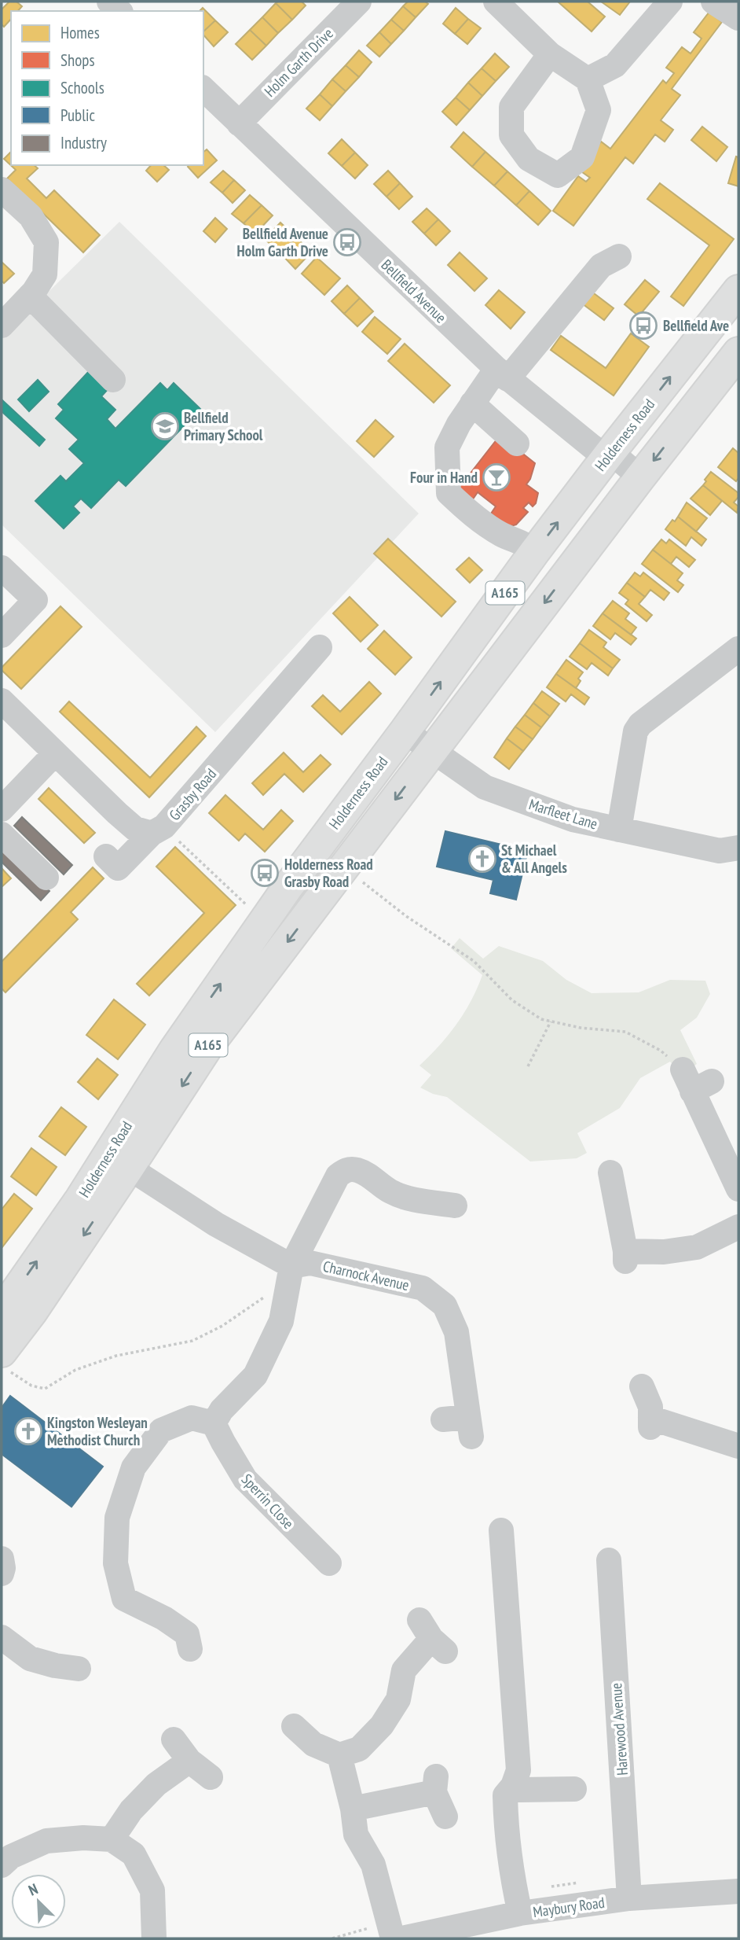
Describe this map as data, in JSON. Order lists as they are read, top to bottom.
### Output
{
  "streets": {
    "highway": ["Holderness Road", "A165"],
    "street": [
      "Holm Garth Drive",
      "Bellfield Avenue",
      "Grasby Road",
      "Marfleet Lane",
      "Charnock Avenue",
      "Sperrin Close",
      "Harewood Avenue",
      "Maybury Road"
    ]
  },
  "crossings": [
    ["Holm Garth Drive", "Bellfield Avenue"],
    ["Bellfield Avenue", "Holderness Road"],
    ["Holderness Road", "Marfleet Lane"],
    ["Harewood Avenue", "Maybury Road"]
  ],
  "places": {
    "bus stop": ["Bellfield Avenue Holm Garth Drive", "Bellfield Ave", "Holderness Road Grasby Road"],
    "school or university": ["Bellfield Primary School"],
    "bar": ["Four in Hand"],
    "church": ["St Michael & All Angels", "Kingston Wesleyan Methodist Church"]
  },
  "legend": [
    "Homes",
    "Shops",
    "Schools",
    "Public",
    "Industry"
  ],
  "north": "top left"
}
